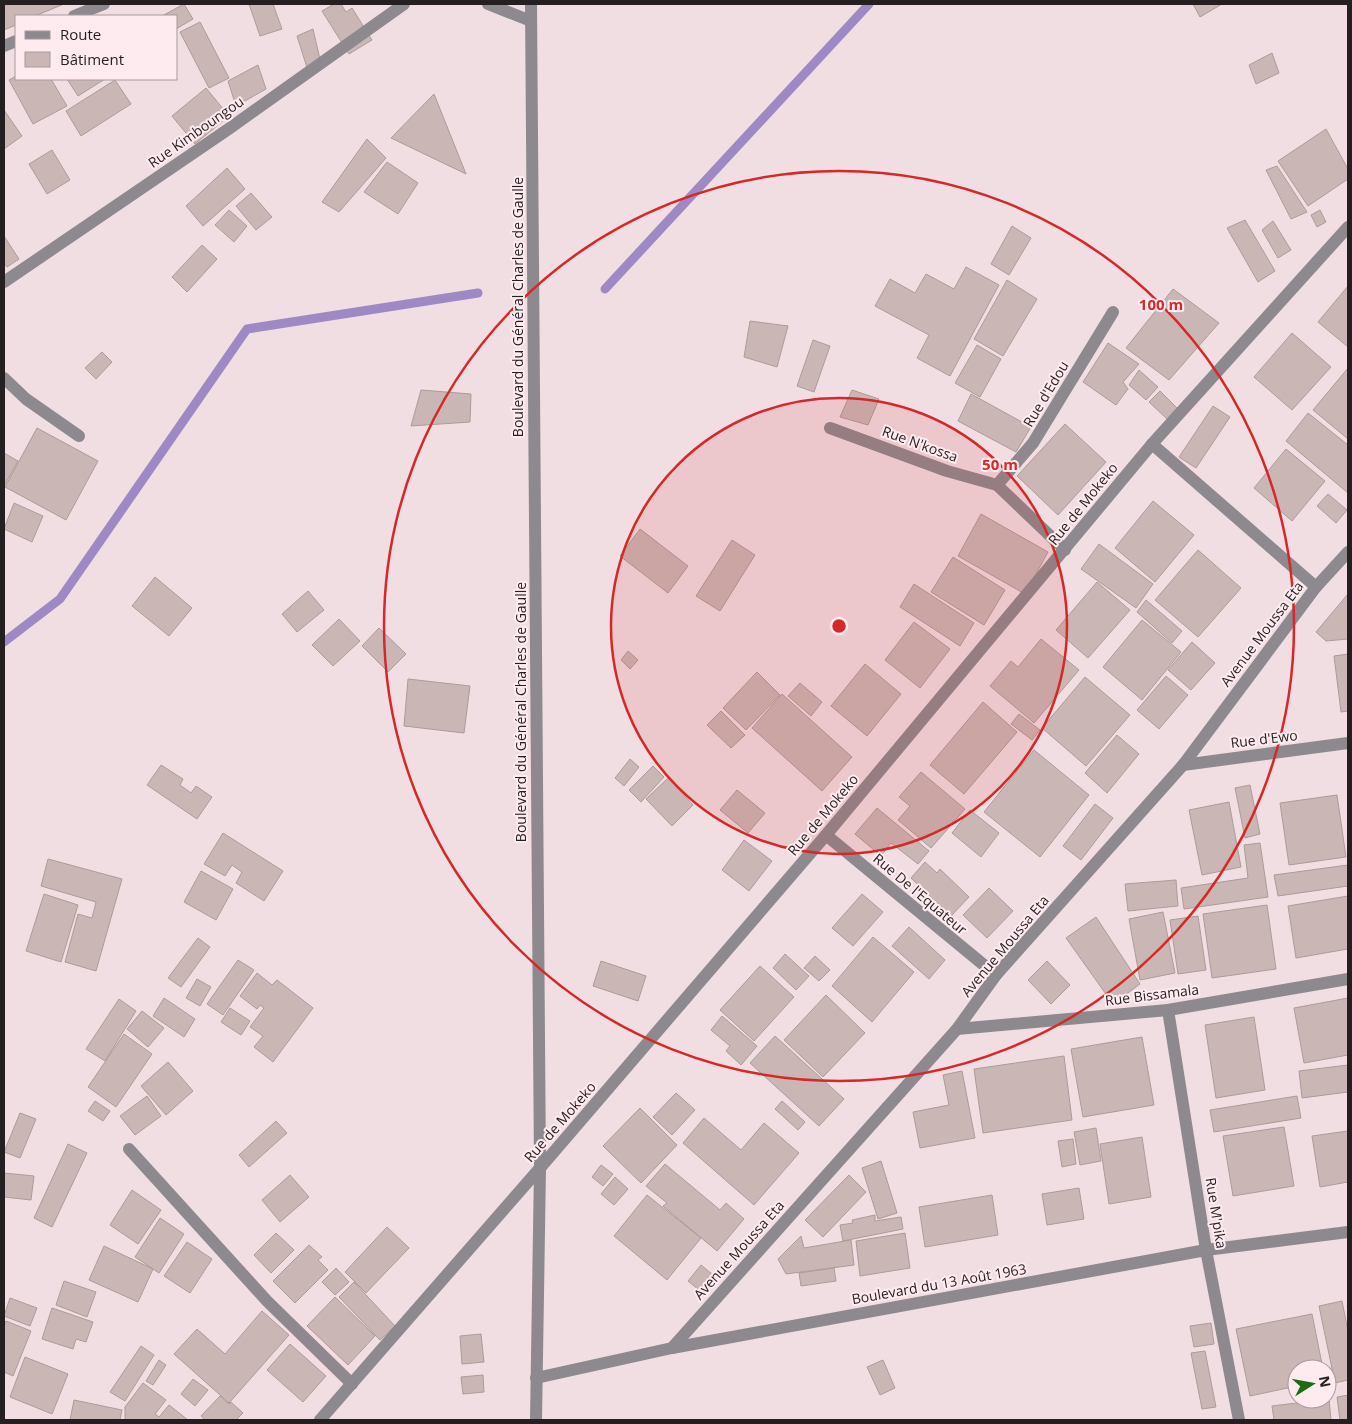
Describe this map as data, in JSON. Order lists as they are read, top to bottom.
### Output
{
  "streets": {
    "street": [
      "Rue Kimboungou",
      "Boulevard du Général Charles de Gaulle",
      "Rue d'Edou",
      "Rue N'kossa",
      "Rue de Mokeko",
      "Avenue Moussa Eta",
      "Rue d'Ewo",
      "Rue De l'Equateur",
      "Rue Bissamala",
      "Rue M'pika",
      "Boulevard du 13 Août 1963"
    ]
  },
  "crossings": [
    ["Boulevard du Général Charles de Gaulle", "Rue de Mokeko"],
    ["Boulevard du Général Charles de Gaulle", "Boulevard du 13 Août 1963"],
    ["Rue d'Edou", "Rue N'kossa"],
    ["Rue N'kossa", "Rue de Mokeko"],
    ["Rue de Mokeko", "Rue De l'Equateur"],
    ["Avenue Moussa Eta", "Rue d'Ewo"],
    ["Avenue Moussa Eta", "Rue De l'Equateur"],
    ["Avenue Moussa Eta", "Rue Bissamala"],
    ["Avenue Moussa Eta", "Boulevard du 13 Août 1963"],
    ["Rue Bissamala", "Rue M'pika"],
    ["Rue M'pika", "Boulevard du 13 Août 1963"]
  ],
  "legend": ["Route", "Bâtiment"],
  "north": "right",
  "rings": ["100 m", "50 m"]
}
